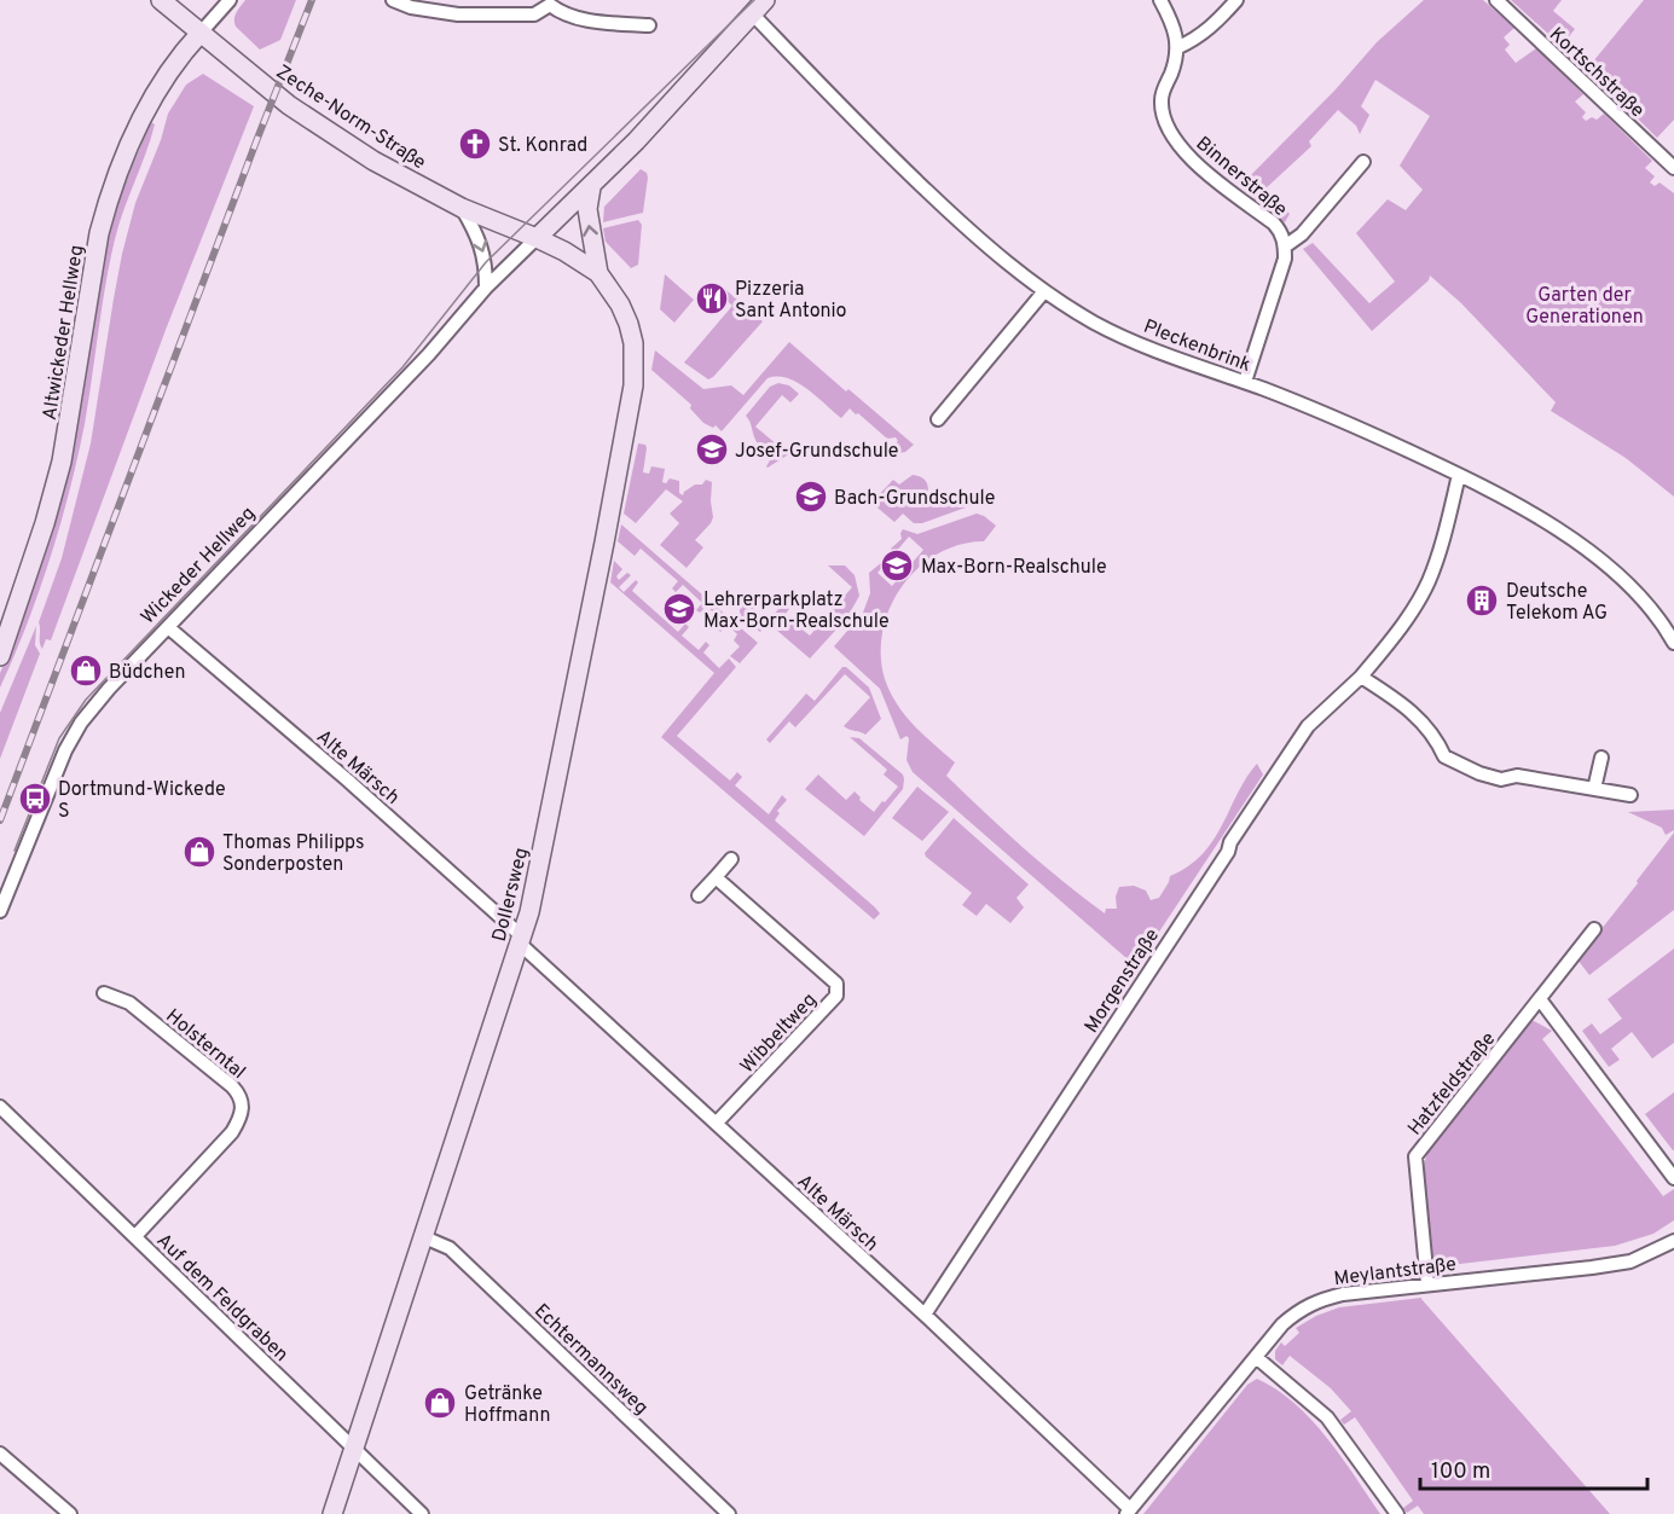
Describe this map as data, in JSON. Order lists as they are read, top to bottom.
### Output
{
  "streets": {
    "main road": [
      "Zeche-Norm-Straße",
      "Altwickeder Hellweg",
      "Wickeder Hellweg",
      "Dollersweg"
    ],
    "street": [
      "Kortschstraße",
      "Binnerstraße",
      "Pleckenbrink",
      "Alte Märsch",
      "Morgenstraße",
      "Wibbeltweg",
      "Holsterntal",
      "Hatzfeldstraße",
      "Meylantstraße",
      "Auf dem Feldgraben",
      "Echtermannsweg"
    ]
  },
  "crossings": [
    ["Zeche-Norm-Straße", "Altwickeder Hellweg"],
    ["Zeche-Norm-Straße", "Wickeder Hellweg"],
    ["Zeche-Norm-Straße", "Dollersweg"],
    ["Binnerstraße", "Pleckenbrink"],
    ["Pleckenbrink", "Wickeder Hellweg"],
    ["Pleckenbrink", "Morgenstraße"],
    ["Wickeder Hellweg", "Alte Märsch"],
    ["Wickeder Hellweg", "Dollersweg"],
    ["Alte Märsch", "Dollersweg"],
    ["Alte Märsch", "Morgenstraße"],
    ["Alte Märsch", "Wibbeltweg"],
    ["Alte Märsch", "Meylantstraße"],
    ["Dollersweg", "Auf dem Feldgraben"],
    ["Dollersweg", "Echtermannsweg"],
    ["Holsterntal", "Auf dem Feldgraben"],
    ["Hatzfeldstraße", "Meylantstraße"]
  ],
  "parks": ["Garten der Generationen"],
  "places": {
    "church": ["St. Konrad"],
    "restaurant": ["Pizzeria Sant Antonio"],
    "school or university": [
      "Josef-Grundschule",
      "Bach-Grundschule",
      "Max-Born-Realschule",
      "Lehrerparkplatz Max-Born-Realschule"
    ],
    "building": ["Deutsche Telekom AG"],
    "shop": ["Büdchen", "Thomas Philipps Sonderposten", "Getränke Hoffmann"],
    "bus stop": ["Dortmund-Wickede S"]
  },
  "scale_bar": "100 m"
}
